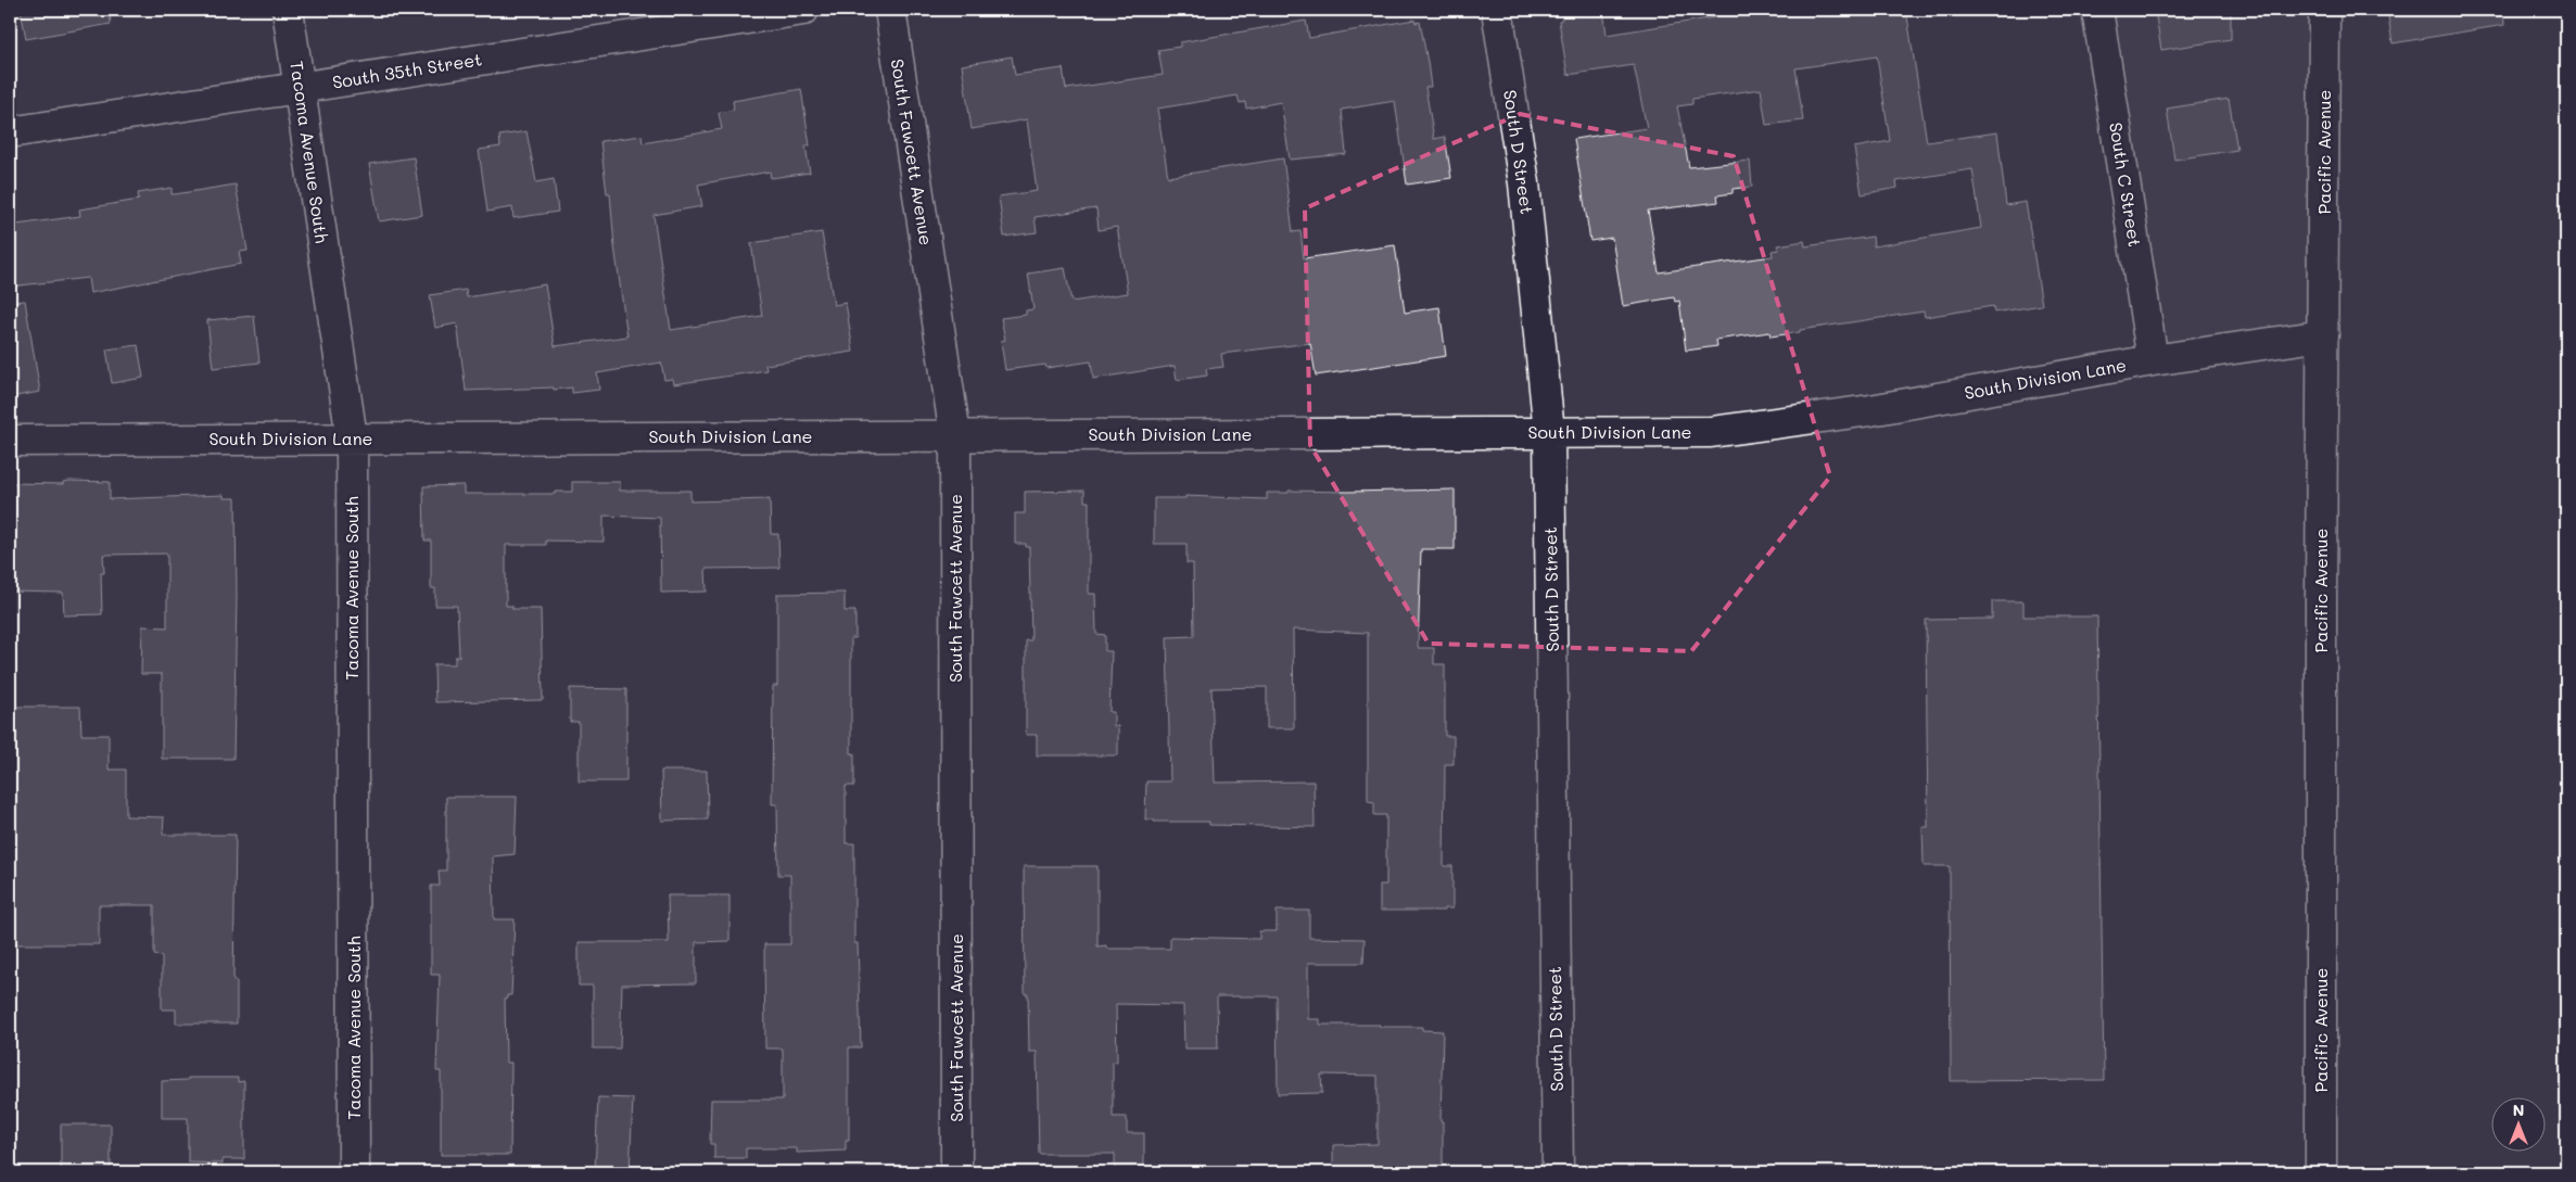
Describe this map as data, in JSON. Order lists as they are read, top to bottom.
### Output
{
  "streets": {
    "street": [
      "South 35th Street",
      "Tacoma Avenue South",
      "South Fawcett Avenue",
      "South D Street",
      "Pacific Avenue",
      "South C Street",
      "South Division Lane"
    ]
  },
  "crossings": [
    ["South 35th Street", "Tacoma Avenue South"],
    ["Tacoma Avenue South", "South Division Lane"],
    ["South Fawcett Avenue", "South Division Lane"],
    ["South D Street", "South Division Lane"],
    ["Pacific Avenue", "South Division Lane"],
    ["South C Street", "South Division Lane"]
  ],
  "north": "top"
}
